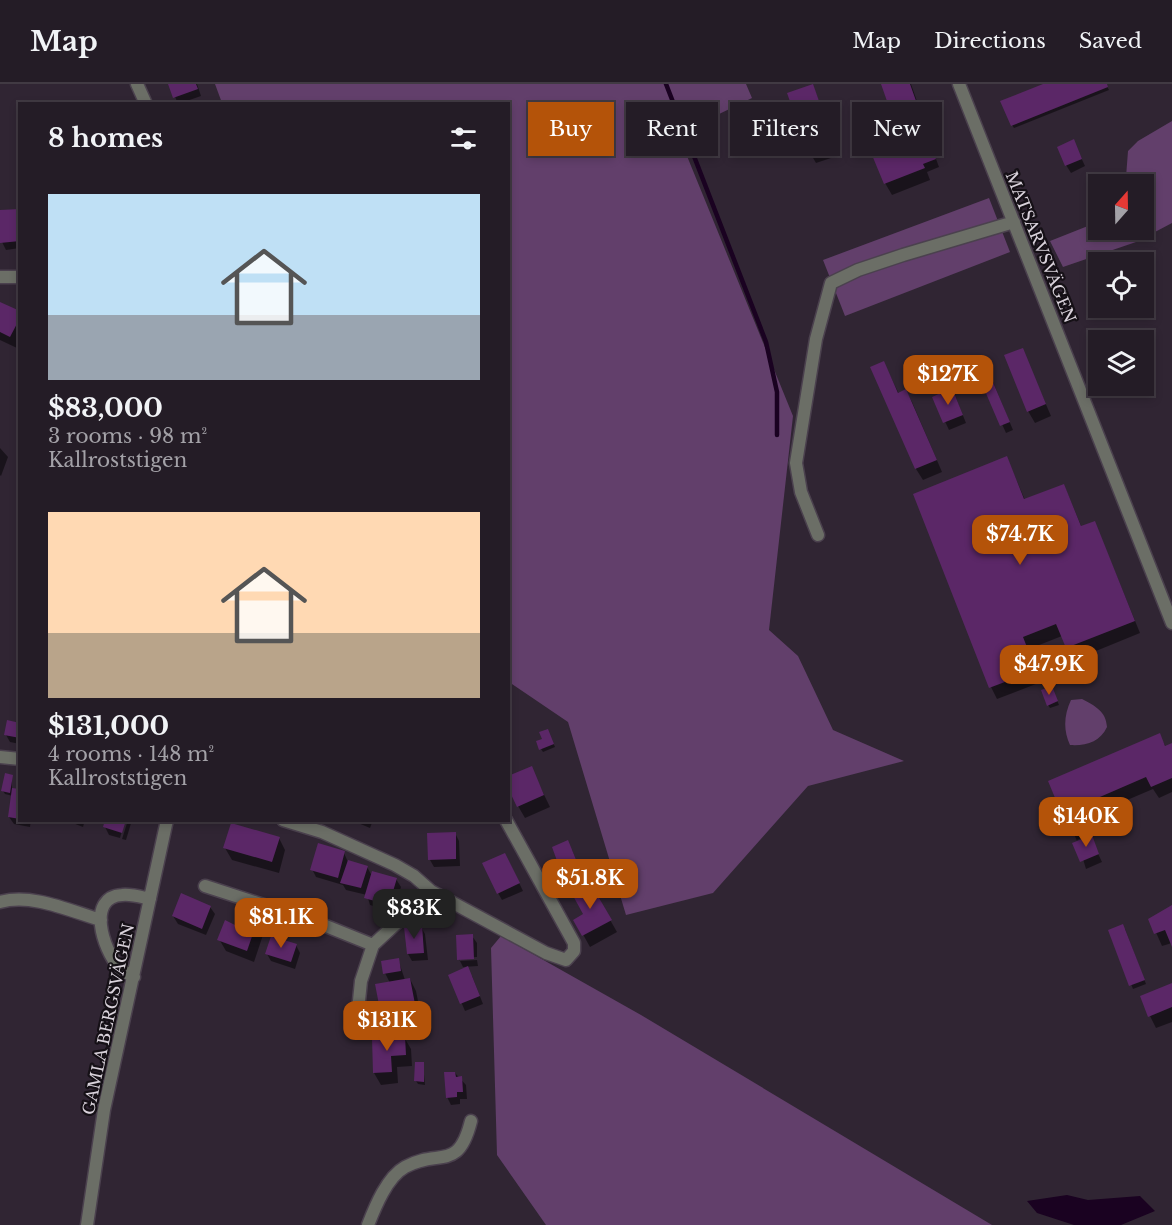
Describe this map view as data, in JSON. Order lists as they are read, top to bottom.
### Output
{
  "streets": {
    "street": ["MATSARVSVÄGEN", "GAMLA BERGSVÄGEN"]
  },
  "north": "top",
  "page": {
    "header": "Map",
    "nav": ["Map", "Directions", "Saved"],
    "chip": [
      "Buy",
      "Rent",
      "Filters",
      "New"
    ],
    "heading": "8 homes",
    "list": [
      {
        "name": "$83,000",
        "note": "3 rooms · 98 m² · Kallroststigen"
      },
      {
        "name": "$131,000",
        "note": "4 rooms · 148 m² · Kallroststigen"
      }
    ],
    "price": [
      "$127K",
      "$74.7K",
      "$47.9K",
      "$140K",
      "$51.8K",
      "$83K",
      "$81.1K",
      "$131K"
    ]
  }
}
